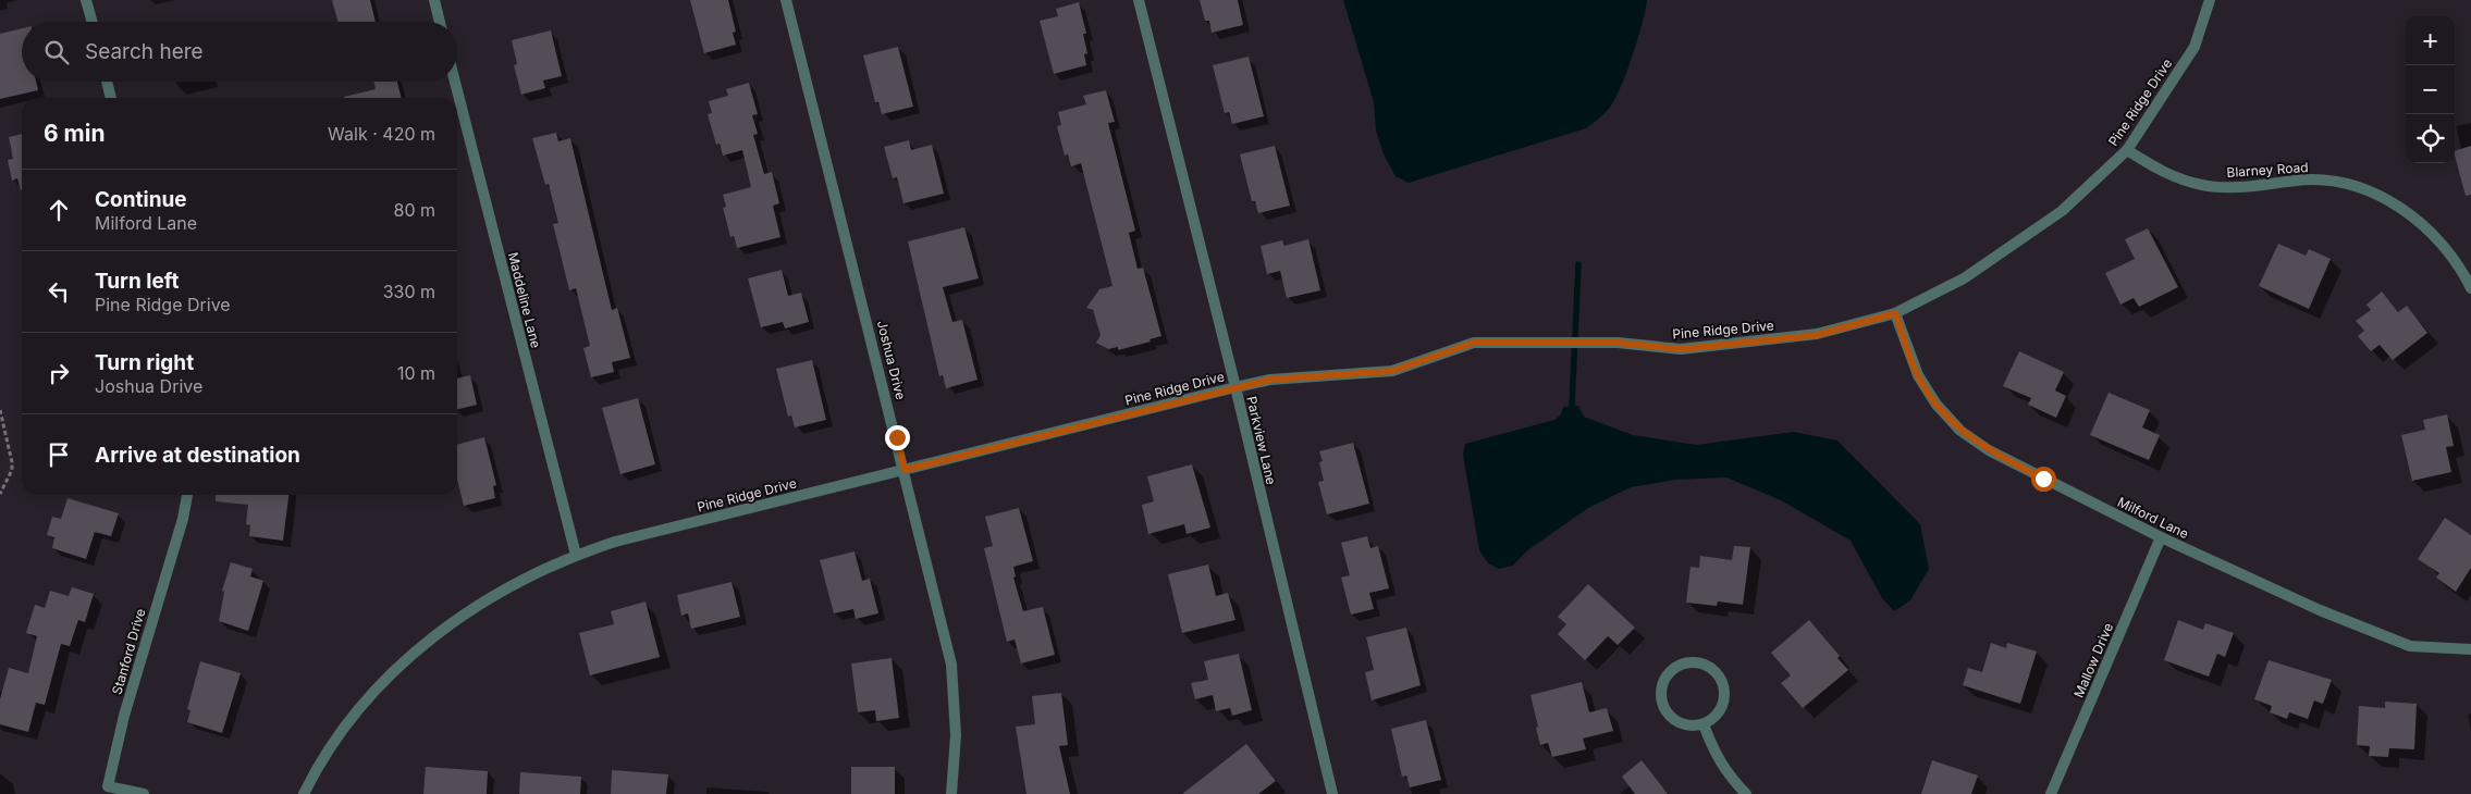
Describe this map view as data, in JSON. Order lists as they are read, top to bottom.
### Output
{
  "streets": {
    "street": [
      "Pine Ridge Drive",
      "Blarney Road",
      "Maddeline Lane",
      "Joshua Drive",
      "Parkview Lane",
      "Milford Lane",
      "Stanford Drive",
      "Mallow Drive"
    ]
  },
  "crossings": [
    ["Pine Ridge Drive", "Blarney Road"],
    ["Pine Ridge Drive", "Maddeline Lane"],
    ["Pine Ridge Drive", "Joshua Drive"],
    ["Pine Ridge Drive", "Parkview Lane"],
    ["Pine Ridge Drive", "Milford Lane"],
    ["Milford Lane", "Mallow Drive"]
  ],
  "page": {
    "map_buttons": ["+", "−"],
    "search": "Search here",
    "heading": ["6 min", "Walk · 420 m"],
    "list": [
      ["Continue", "Milford Lane", "80 m"],
      ["Turn left", "Pine Ridge Drive", "330 m"],
      ["Turn right", "Joshua Drive", "10 m"],
      "Arrive at destination"
    ]
  }
}
